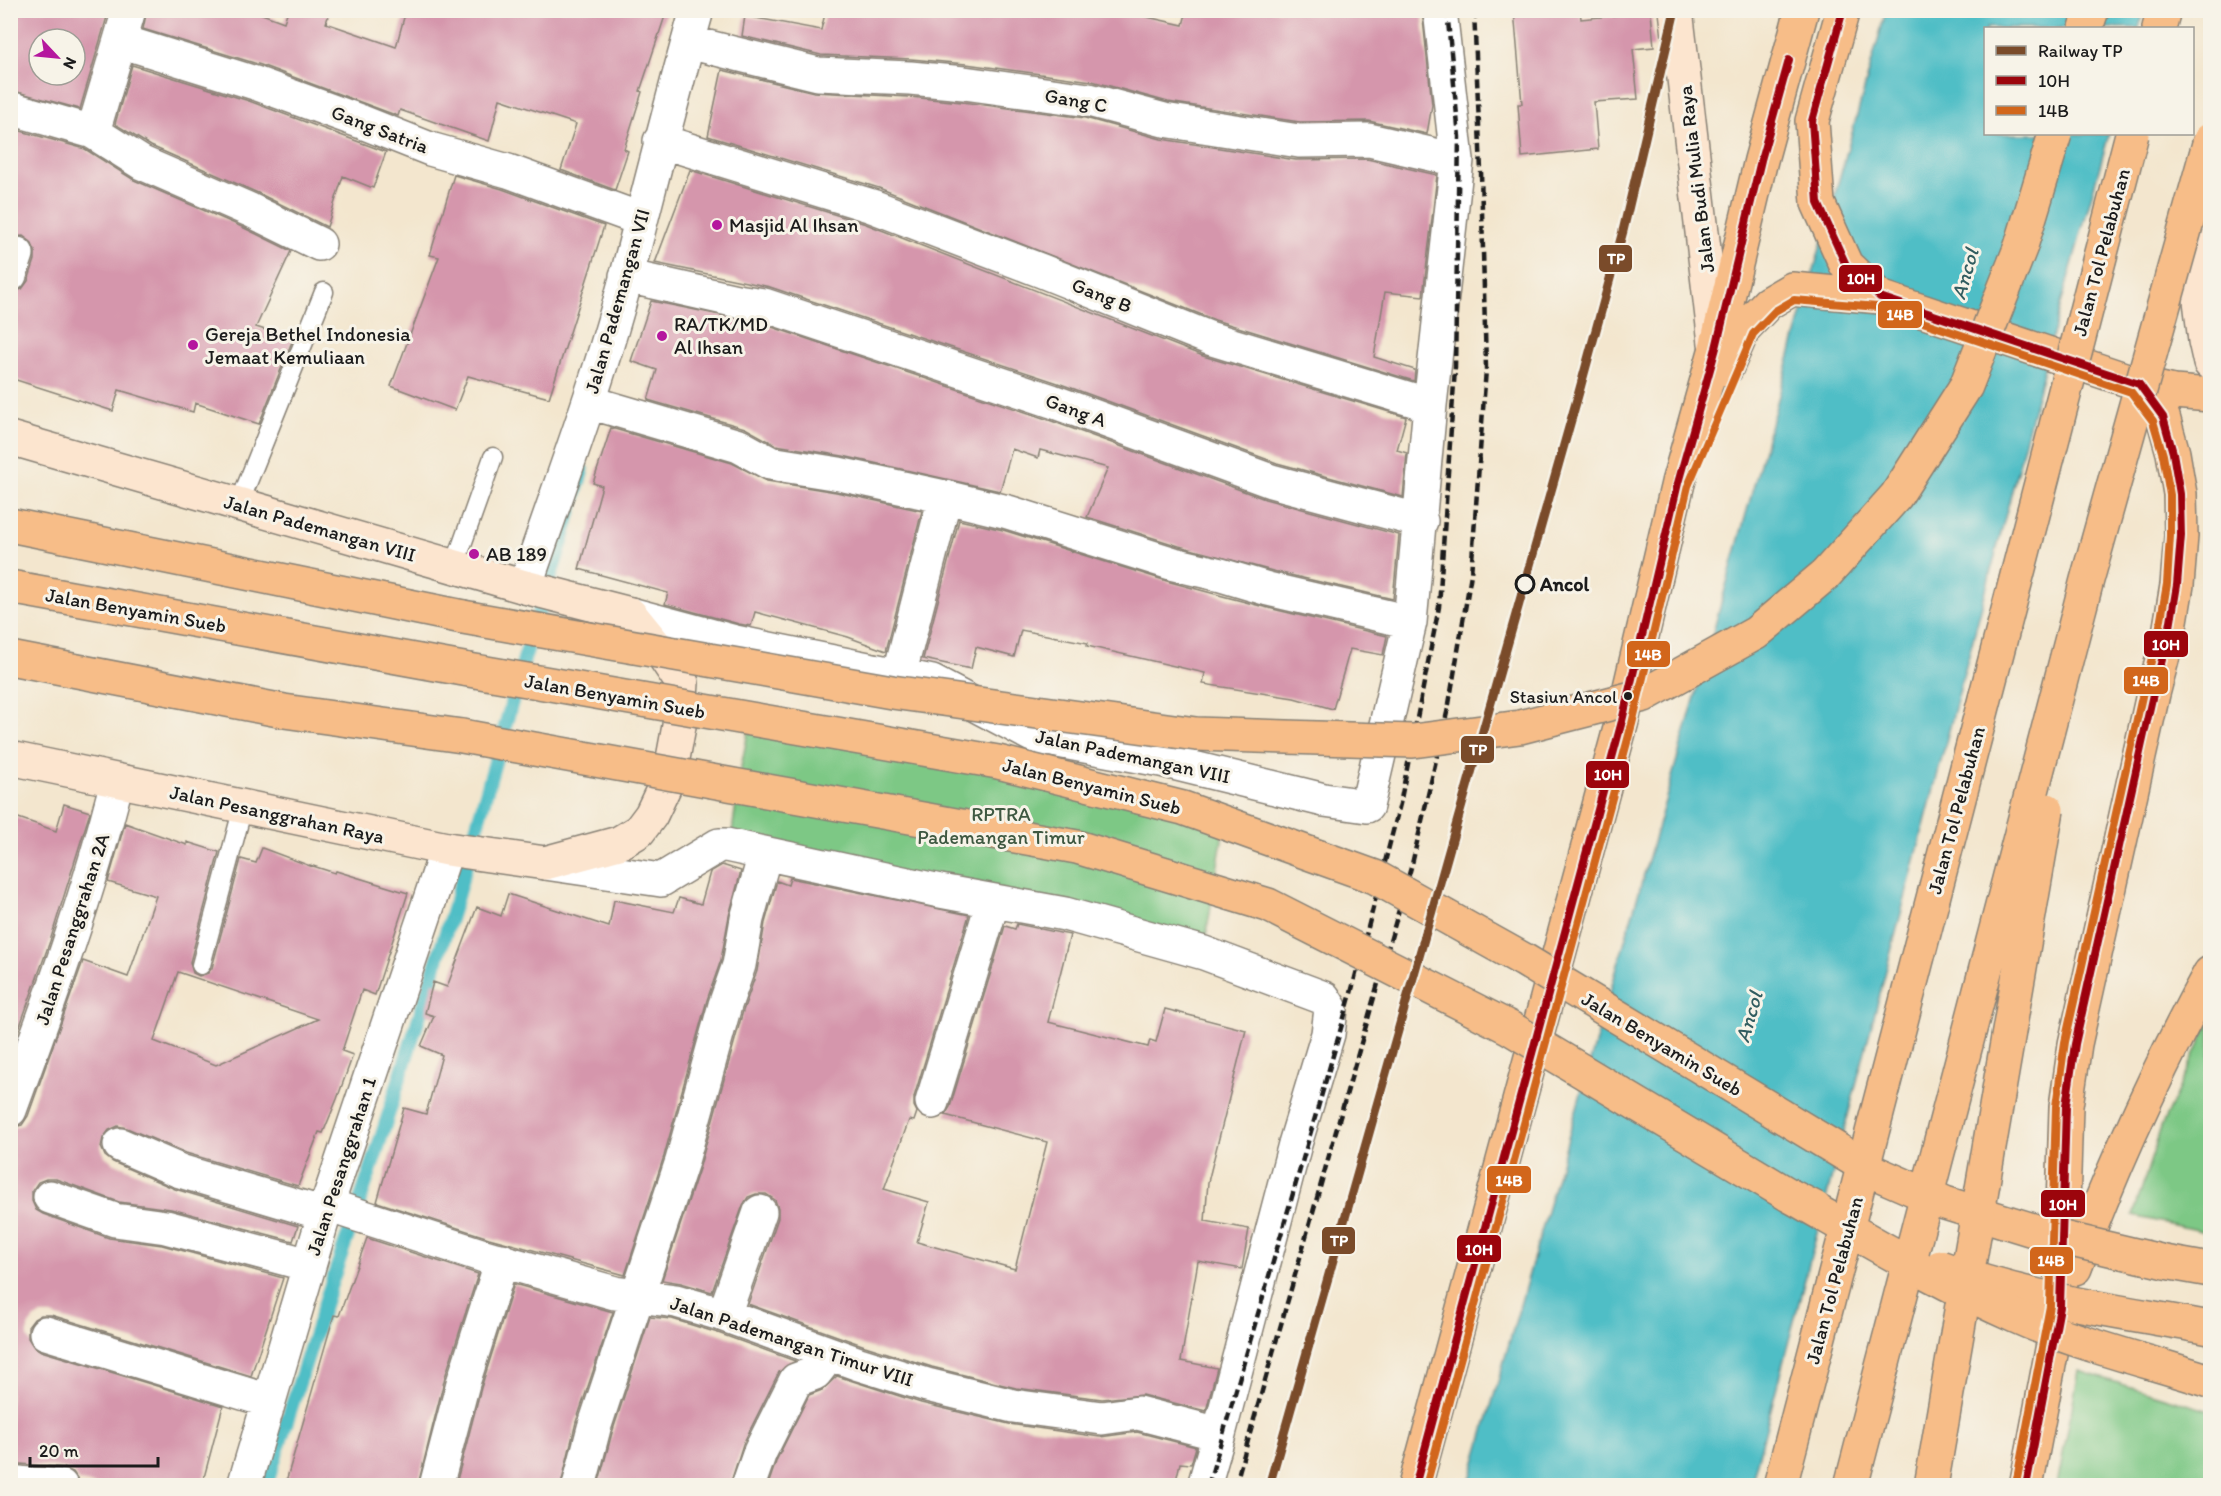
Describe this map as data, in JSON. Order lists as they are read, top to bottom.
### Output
{
  "streets": {
    "main road": [
      "Jalan Budi Mulia Raya",
      "Jalan Tol Pelabuhan",
      "Jalan Pademangan VIII",
      "Jalan Benyamin Sueb",
      "Jalan Pesanggrahan Raya"
    ],
    "street": [
      "Gang C",
      "Gang Satria",
      "Gang B",
      "Jalan Pademangan VII",
      "Gang A",
      "Jalan Pesanggrahan 2A",
      "Jalan Pesanggrahan 1",
      "Jalan Pademangan Timur VIII"
    ]
  },
  "crossings": [
    ["Gang C", "Jalan Pademangan VII"],
    ["Gang Satria", "Jalan Pademangan VII"],
    ["Gang B", "Jalan Pademangan VII"],
    ["Jalan Pademangan VII", "Gang A"],
    ["Jalan Pademangan VII", "Jalan Pademangan VIII"],
    ["Jalan Pesanggrahan Raya", "Jalan Pesanggrahan 2A"],
    ["Jalan Pesanggrahan Raya", "Jalan Pesanggrahan 1"],
    ["Jalan Pesanggrahan 1", "Jalan Pademangan Timur VIII"]
  ],
  "water": ["Ancol"],
  "parks": ["RPTRA Pademangan Timur"],
  "places": [
    "Masjid Al Ihsan",
    "RA/TK/MD Al Ihsan",
    "Gereja Bethel Indonesia Jemaat Kemuliaan",
    "AB 189",
    "Ancol",
    "Stasiun Ancol"
  ],
  "lines": ["rail line TP", "transit line 10H", "transit line 14B"],
  "legend": ["Railway TP", "10H", "14B"],
  "scale_bar": "20 m",
  "north": "bottom right"
}
